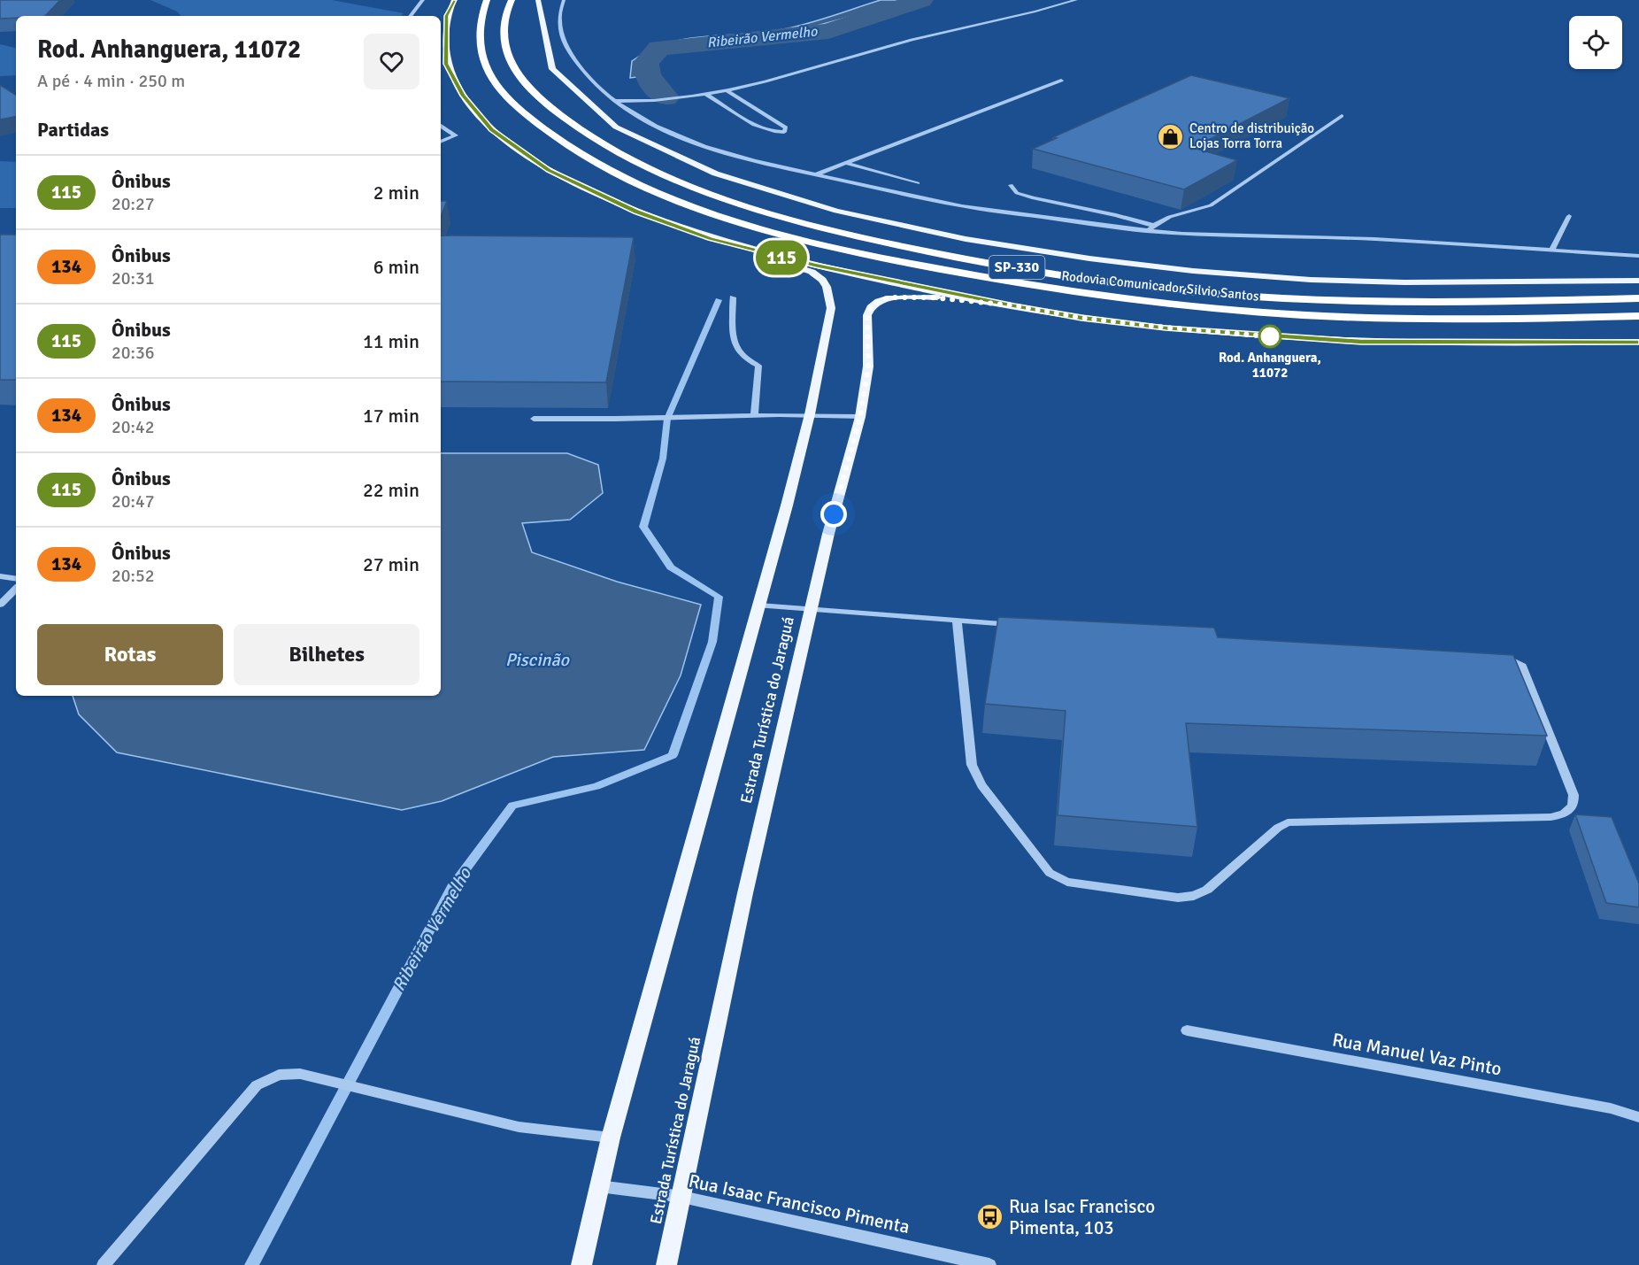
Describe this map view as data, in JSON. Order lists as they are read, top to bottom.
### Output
{
  "streets": {
    "highway": ["SP-330", "Rodovia Comunicador Silvio Santos"],
    "main road": ["Estrada Turística do Jaraguá"],
    "street": ["Rua Manuel Vaz Pinto", "Rua Isaac Francisco Pimenta"]
  },
  "crossings": [
    ["Estrada Turística do Jaraguá", "Rua Isaac Francisco Pimenta"]
  ],
  "water": ["Ribeirão Vermelho", "Piscinão"],
  "places": {
    "shop": ["Centro de distribuição Lojas Torra Torra"],
    "other": ["Rod. Anhanguera, 11072"],
    "bus stop": ["Rua Isac Francisco Pimenta, 103"]
  },
  "lines": ["bus line 115"],
  "page": {
    "on_map": "115",
    "heading": [
      ["Rod. Anhanguera, 11072", "A pé · 4 min · 250 m"],
      "Partidas"
    ],
    "list": [
      {
        "mark": "115",
        "name": "Ônibus",
        "note": "20:27",
        "value": "2 min"
      },
      {
        "mark": "134",
        "name": "Ônibus",
        "note": "20:31",
        "value": "6 min"
      },
      {
        "mark": "115",
        "name": "Ônibus",
        "note": "20:36",
        "value": "11 min"
      },
      {
        "mark": "134",
        "name": "Ônibus",
        "note": "20:42",
        "value": "17 min"
      },
      {
        "mark": "115",
        "name": "Ônibus",
        "note": "20:47",
        "value": "22 min"
      },
      {
        "mark": "134",
        "name": "Ônibus",
        "note": "20:52",
        "value": "27 min"
      }
    ],
    "buttons": ["Rotas", "Bilhetes"]
  }
}
